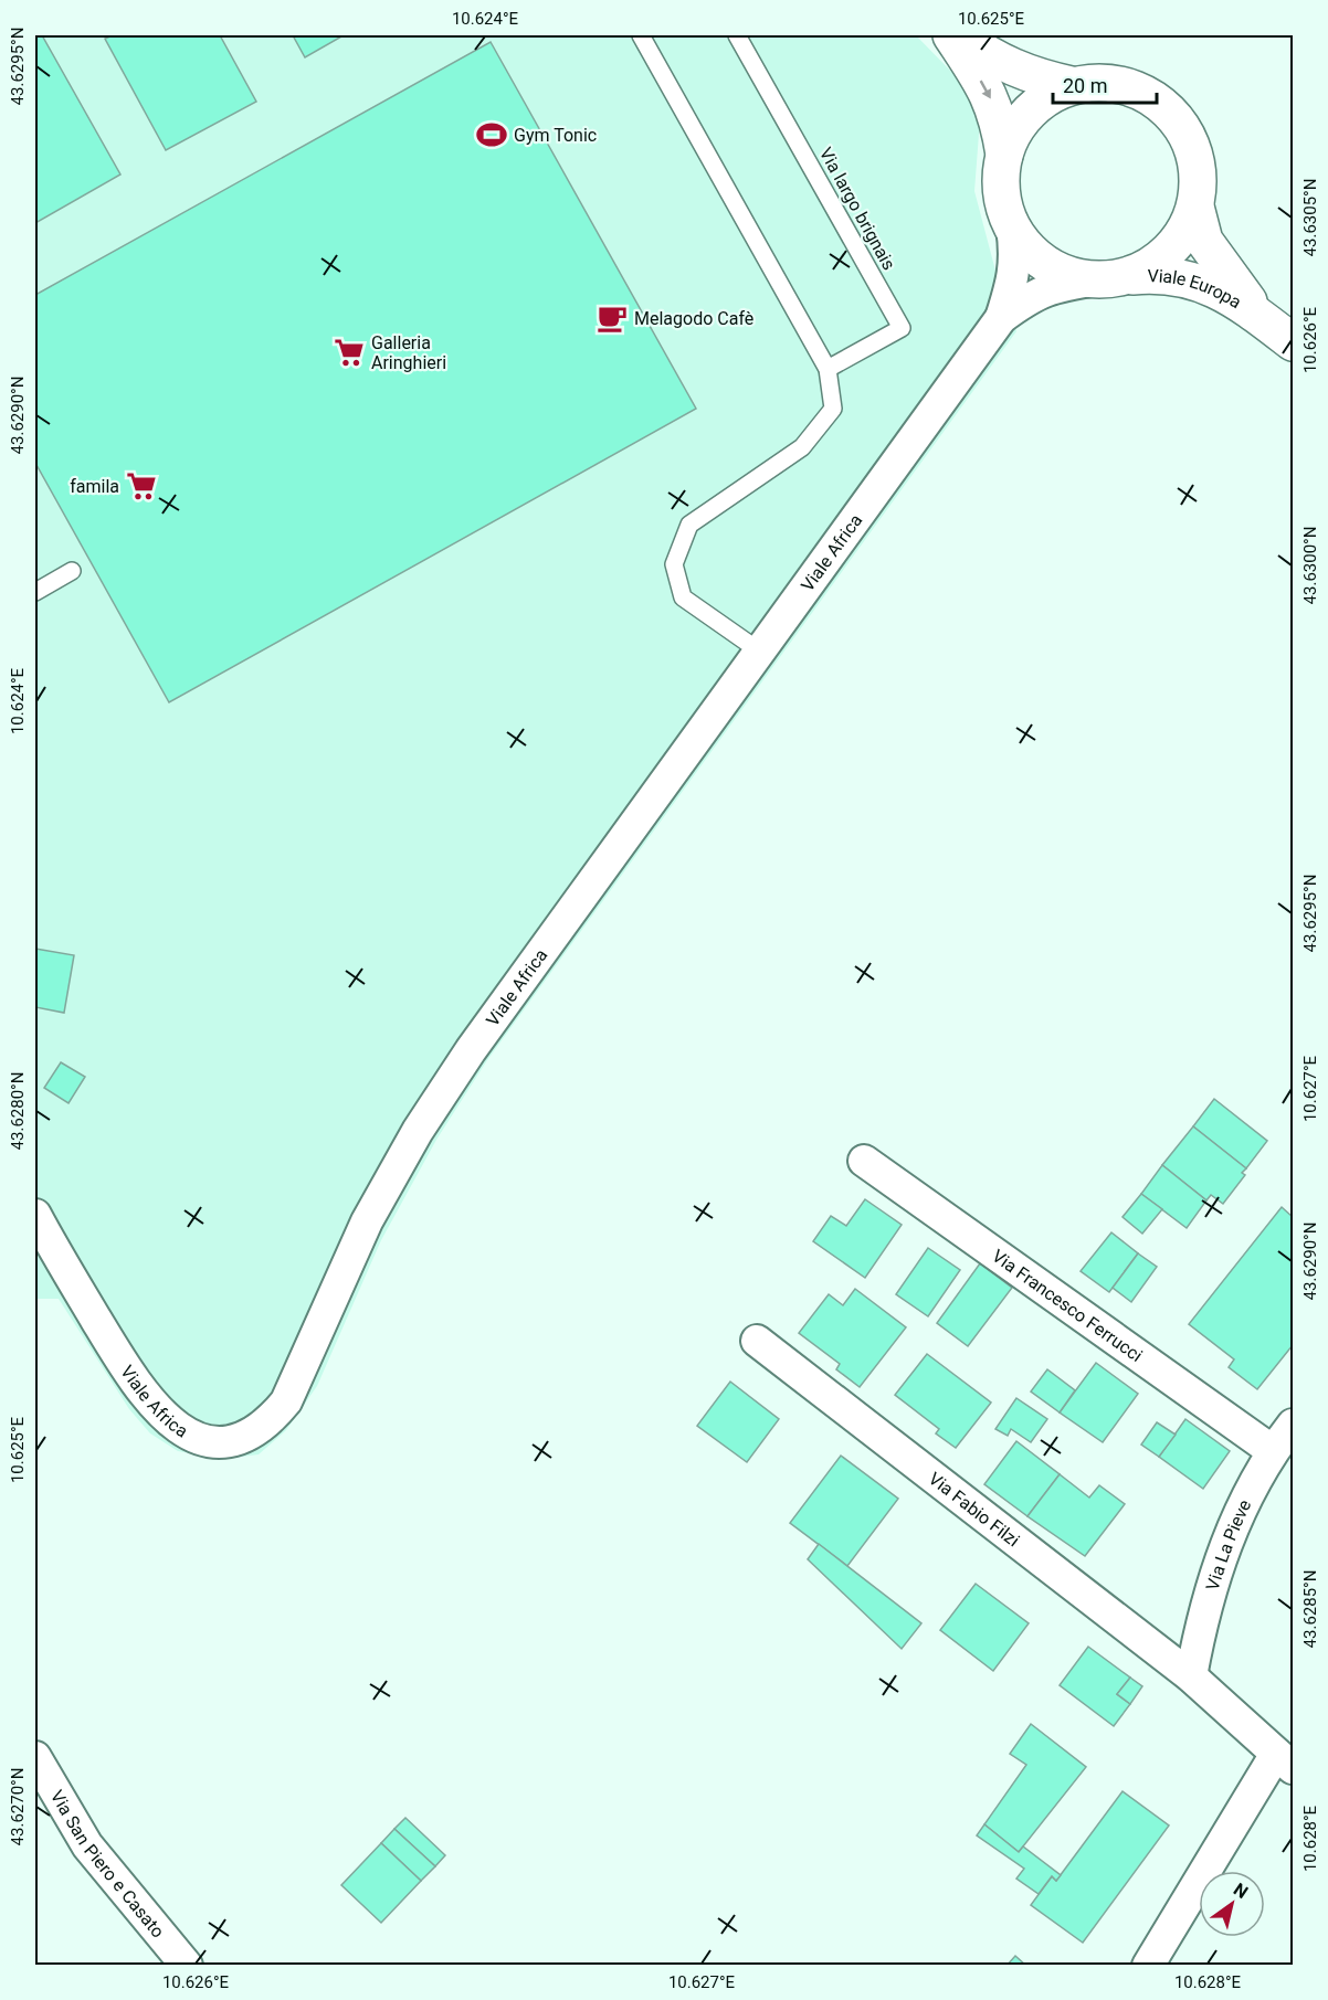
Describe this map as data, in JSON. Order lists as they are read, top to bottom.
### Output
{
  "streets": {
    "street": [
      "Viale Europa",
      "Viale Africa",
      "Via Francesco Ferrucci",
      "Via Fabio Filzi",
      "Via La Pieve",
      "Via San Piero e Casato"
    ],
    "lane": ["Via largo brignais"]
  },
  "crossings": [
    ["Viale Europa", "Viale Africa"],
    ["Via Francesco Ferrucci", "Via La Pieve"],
    ["Via Fabio Filzi", "Via La Pieve"]
  ],
  "places": {
    "sports": ["Gym Tonic"],
    "cafe": ["Melagodo Cafè"],
    "supermarket": ["Galleria Aringhieri", "famila"]
  },
  "scale_bar": "20 m",
  "north": "top right",
  "coordinates": [
    "10.624°E",
    "10.625°E",
    "43.6295°N",
    "43.6305°N",
    "10.626°E",
    "43.6290°N",
    "43.6300°N",
    "10.627°E",
    "43.6280°N",
    "43.6285°N",
    "43.6270°N",
    "10.628°E"
  ]
}
